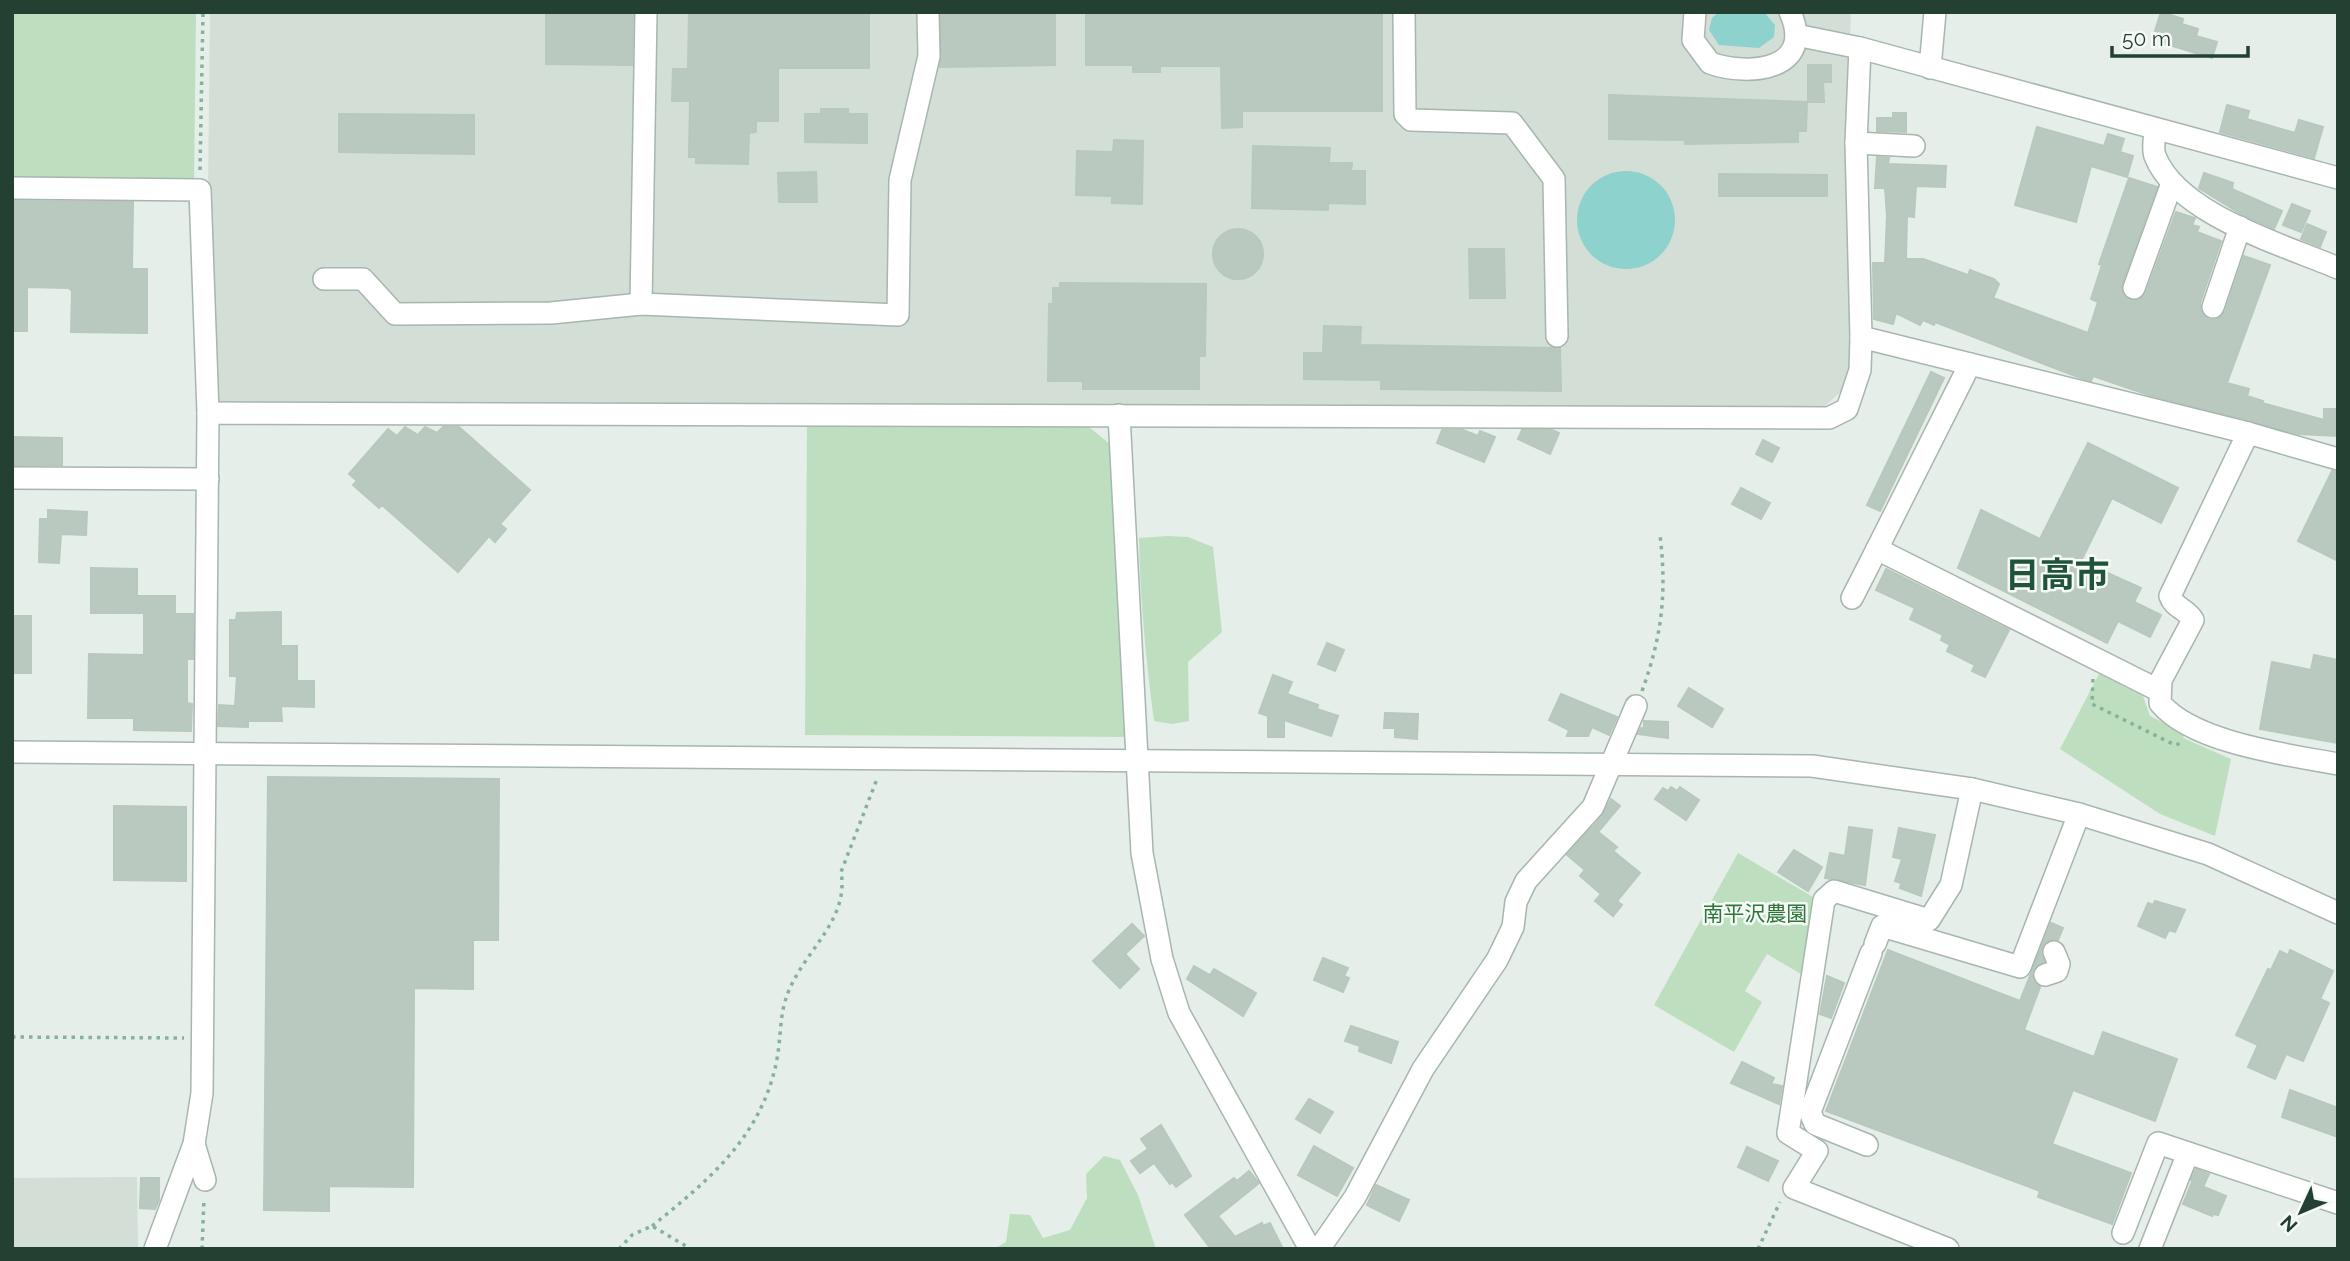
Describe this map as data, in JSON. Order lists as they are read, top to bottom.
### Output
{
  "districts": ["日高市"],
  "parks": ["南平沢農園"],
  "scale_bar": "50 m",
  "north": "bottom left"
}
